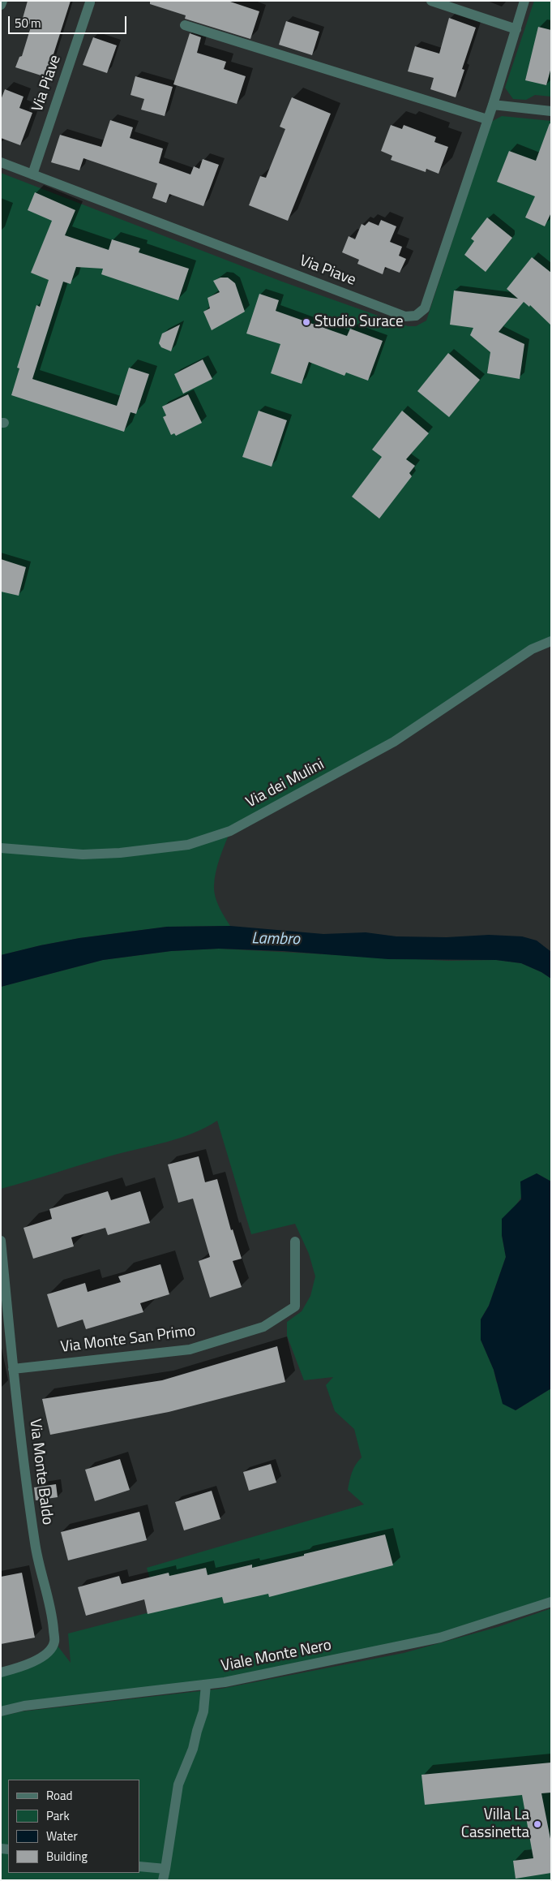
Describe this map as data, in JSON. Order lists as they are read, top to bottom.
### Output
{
  "streets": {
    "street": [
      "Via Piave",
      "Via dei Mulini",
      "Via Monte San Primo",
      "Via Monte Baldo",
      "Viale Monte Nero"
    ]
  },
  "crossings": [
    ["Via Monte San Primo", "Via Monte Baldo"]
  ],
  "water": ["Lambro"],
  "places": ["Studio Surace", "Villa La Cassinetta"],
  "legend": [
    "Road",
    "Park",
    "Water",
    "Building"
  ],
  "scale_bar": "50 m"
}
